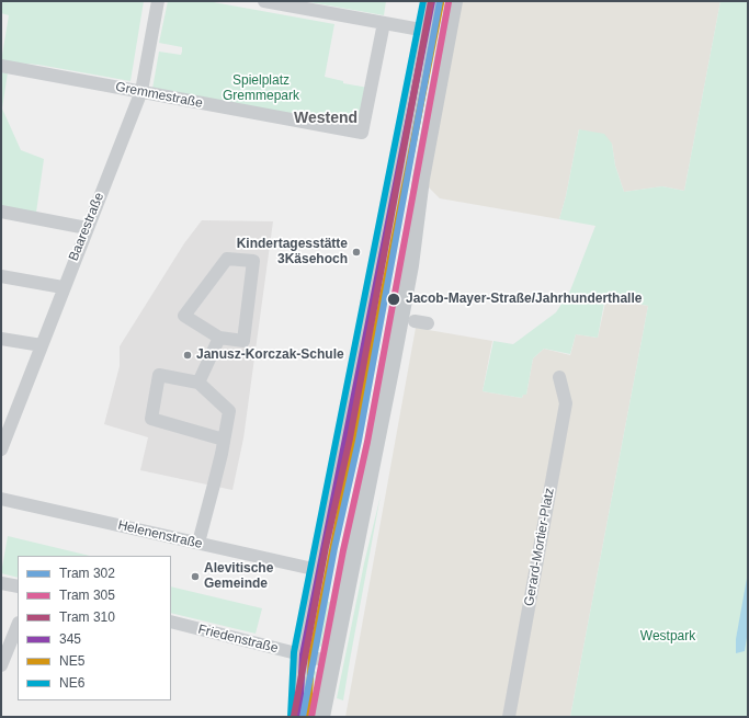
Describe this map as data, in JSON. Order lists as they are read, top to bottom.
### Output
{
  "streets": {
    "street": [
      "Gremmestraße",
      "Baarestraße",
      "Helenenstraße",
      "Gerard-Mortier-Platz",
      "Friedenstraße"
    ]
  },
  "crossings": [
    ["Gremmestraße", "Baarestraße"]
  ],
  "districts": ["Westend"],
  "parks": ["Spielplatz Gremmepark", "Westpark"],
  "places": [
    "Kindertagesstätte 3Käsehoch",
    "Jacob-Mayer-Straße/Jahrhunderthalle",
    "Janusz-Korczak-Schule",
    "Alevitische Gemeinde"
  ],
  "lines": [
    "tram line 302",
    "tram line 310",
    "transit line 345",
    "transit line NE6",
    "tram line 305",
    "transit line NE5"
  ],
  "legend": [
    "Tram 302",
    "Tram 305",
    "Tram 310",
    "345",
    "NE5",
    "NE6"
  ]
}
